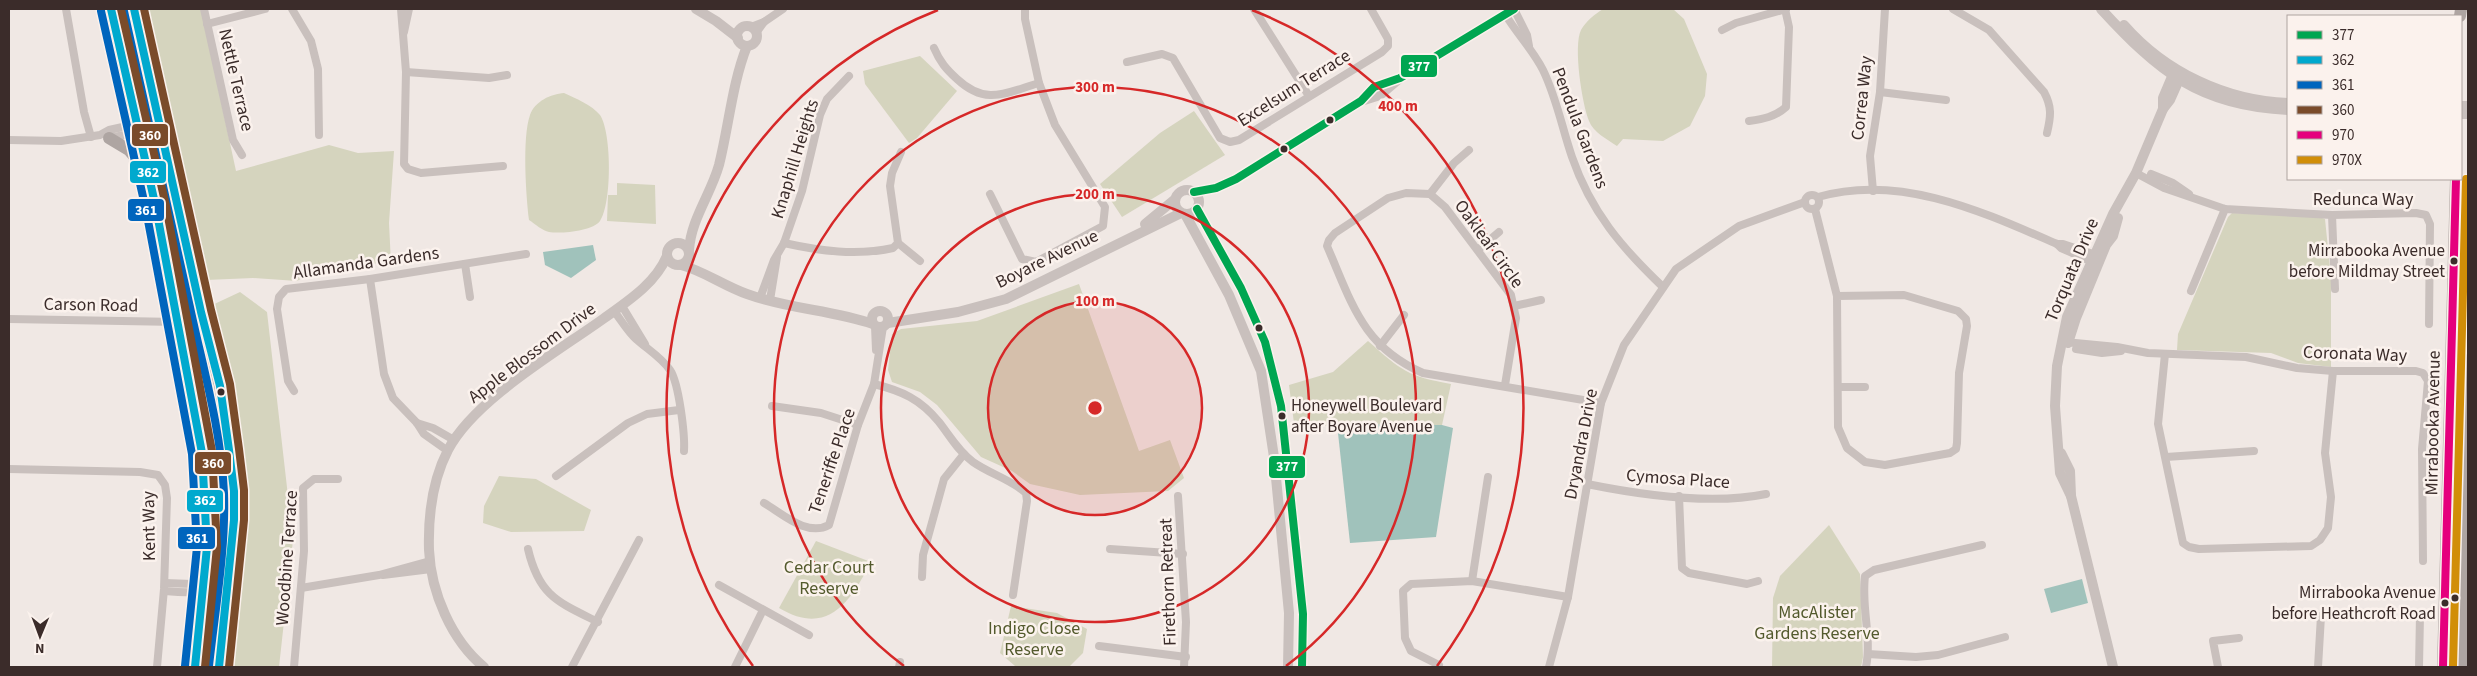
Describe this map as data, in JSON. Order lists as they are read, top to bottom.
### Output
{
  "streets": {
    "main road": ["Mirrabooka Avenue"],
    "street": [
      "Nettle Terrace",
      "Excelsum Terrace",
      "Correa Way",
      "Pendula Gardens",
      "Knaphill Heights",
      "Redunca Way",
      "Oakleaf Circle",
      "Boyare Avenue",
      "Allamanda Gardens",
      "Torquata Drive",
      "Carson Road",
      "Apple Blossom Drive",
      "Coronata Way",
      "Dryandra Drive",
      "Teneriffe Place",
      "Cymosa Place",
      "Kent Way",
      "Woodbine Terrace",
      "Firethorn Retreat"
    ]
  },
  "crossings": [
    ["Correa Way", "Dryandra Drive"],
    ["Pendula Gardens", "Dryandra Drive"],
    ["Knaphill Heights", "Boyare Avenue"],
    ["Redunca Way", "Torquata Drive"],
    ["Oakleaf Circle", "Dryandra Drive"],
    ["Boyare Avenue", "Apple Blossom Drive"],
    ["Boyare Avenue", "Teneriffe Place"],
    ["Torquata Drive", "Coronata Way"],
    ["Torquata Drive", "Dryandra Drive"],
    ["Dryandra Drive", "Cymosa Place"]
  ],
  "parks": ["Cedar Court Reserve", "MacAlister Gardens Reserve", "Indigo Close Reserve"],
  "places": ["Mirrabooka Avenue before Mildmay Street", "Honeywell Boulevard after Boyare Avenue", "Mirrabooka Avenue before Heathcroft Road"],
  "lines": [
    "transit line 377",
    "transit line 362",
    "transit line 360",
    "transit line 361",
    "transit line 970X",
    "transit line 970"
  ],
  "legend": [
    "377",
    "362",
    "361",
    "360",
    "970",
    "970X"
  ],
  "north": "bottom",
  "rings": [
    "300 m",
    "400 m",
    "200 m",
    "100 m"
  ]
}
